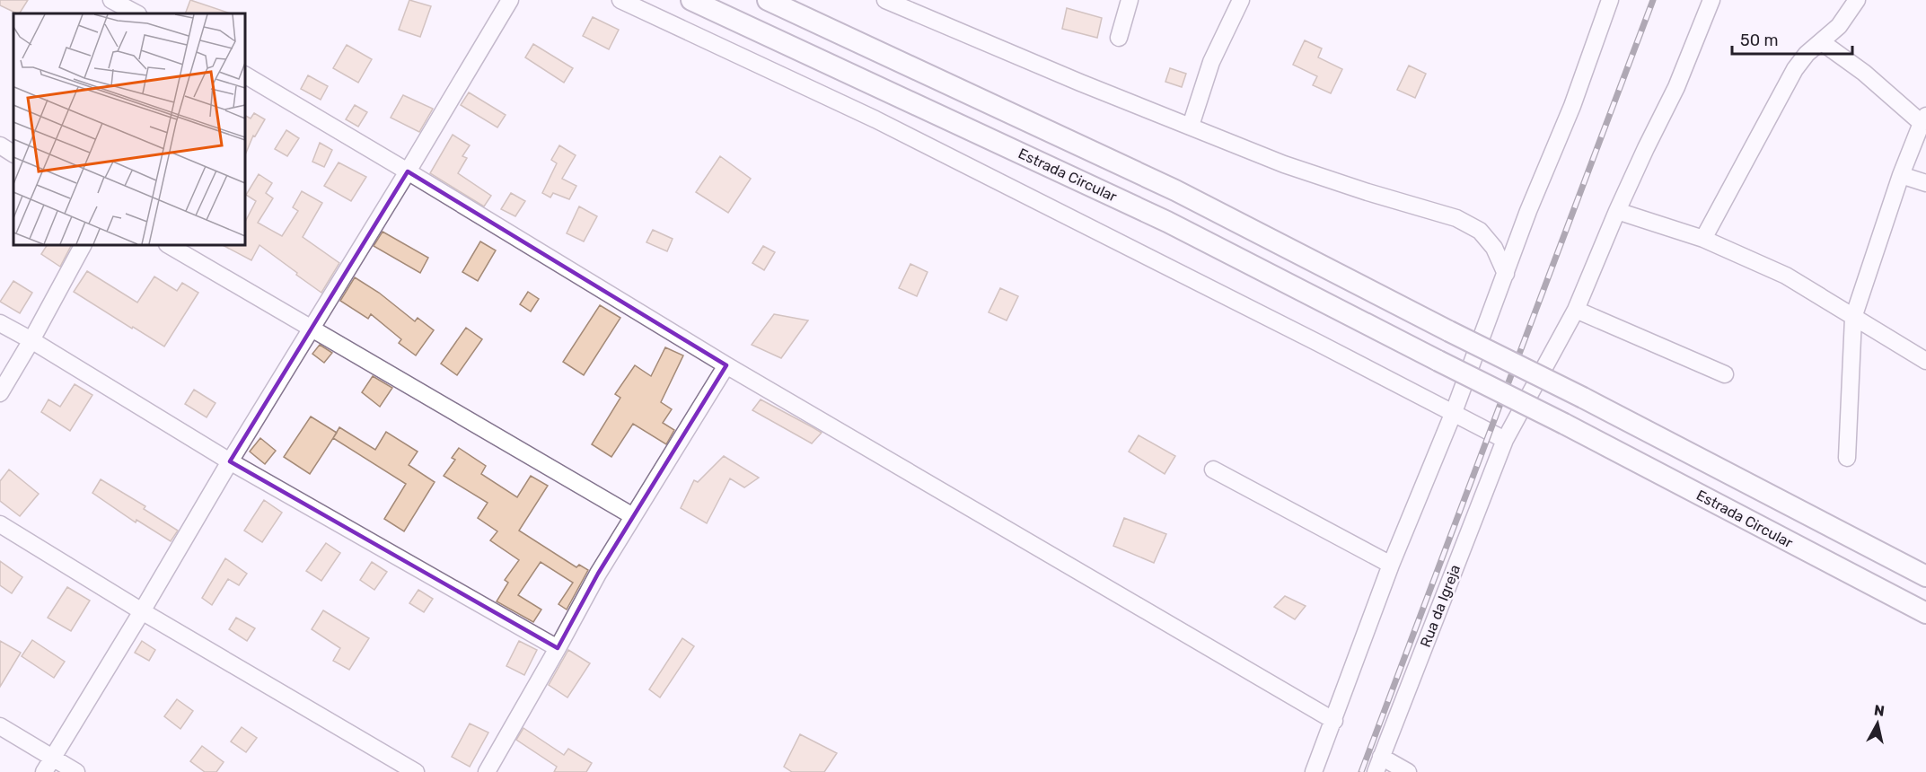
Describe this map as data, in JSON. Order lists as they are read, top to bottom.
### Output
{
  "streets": {
    "main road": ["Estrada Circular"],
    "street": ["Rua da Igreja"]
  },
  "scale_bar": "50 m",
  "north": "top"
}
